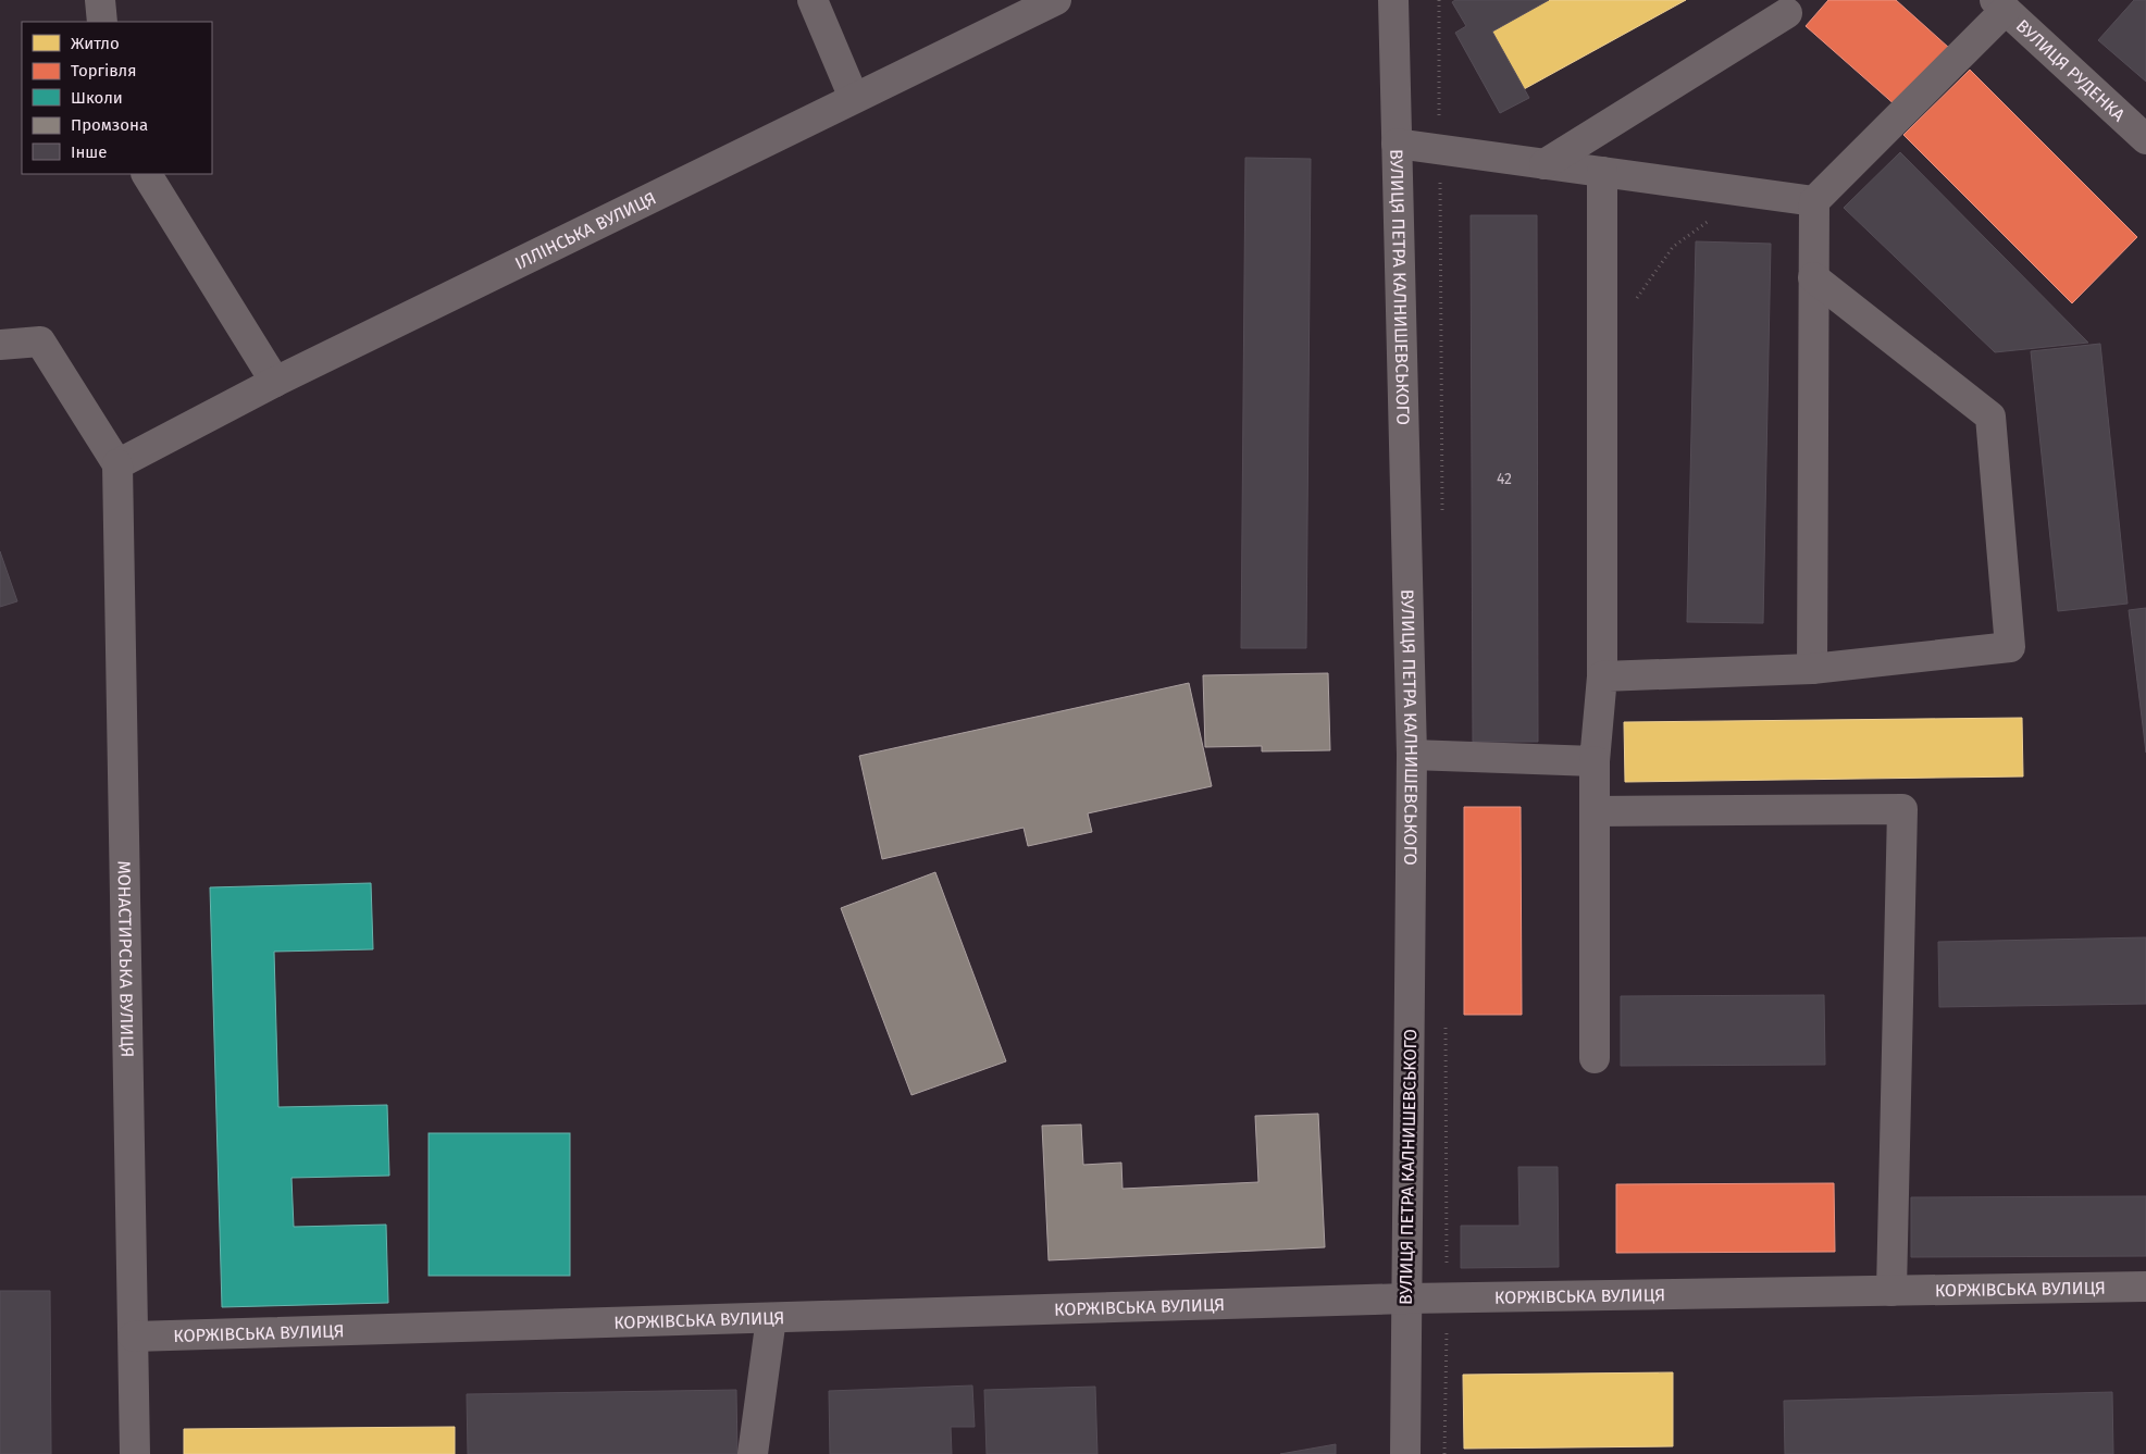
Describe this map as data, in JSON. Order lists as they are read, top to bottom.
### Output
{
  "streets": {
    "street": [
      "ВУЛИЦЯ РУДЕНКА",
      "ІЛЛІНСЬКА ВУЛИЦЯ",
      "ВУЛИЦЯ ПЕТРА КАЛНИШЕВСЬКОГО",
      "МОНАСТИРСЬКА ВУЛИЦЯ",
      "КОРЖІВСЬКА ВУЛИЦЯ"
    ]
  },
  "crossings": [
    ["ІЛЛІНСЬКА ВУЛИЦЯ", "МОНАСТИРСЬКА ВУЛИЦЯ"],
    ["ВУЛИЦЯ ПЕТРА КАЛНИШЕВСЬКОГО", "КОРЖІВСЬКА ВУЛИЦЯ"],
    ["МОНАСТИРСЬКА ВУЛИЦЯ", "КОРЖІВСЬКА ВУЛИЦЯ"]
  ],
  "house_numbers": ["42"],
  "legend": [
    "Житло",
    "Торгівля",
    "Школи",
    "Промзона",
    "Інше"
  ]
}
